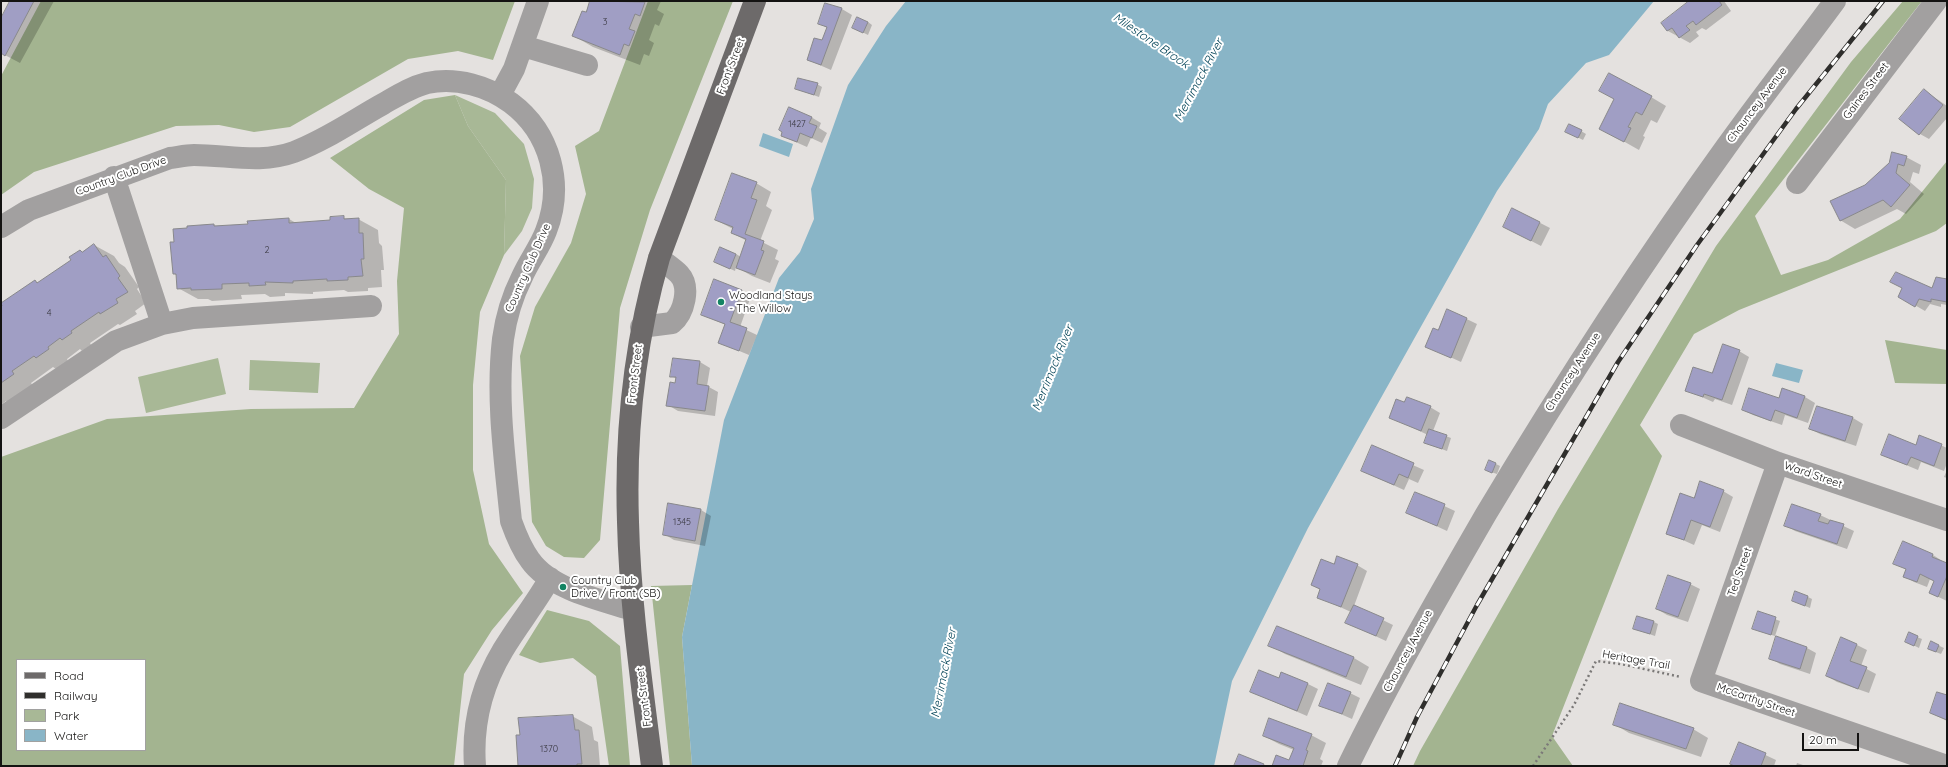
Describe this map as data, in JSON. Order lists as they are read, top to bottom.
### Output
{
  "streets": {
    "main road": ["Front Street"],
    "street": [
      "Gaines Street",
      "Chauncey Avenue",
      "Country Club Drive",
      "Ward Street",
      "Ted Street",
      "McCarthy Street"
    ],
    "path": ["Heritage Trail"]
  },
  "crossings": [
    ["Front Street", "Country Club Drive"],
    ["Ward Street", "Ted Street"],
    ["Ted Street", "Heritage Trail"],
    ["Ted Street", "McCarthy Street"],
    ["Heritage Trail", "McCarthy Street"]
  ],
  "water": ["Milestone Brook", "Merrimack River"],
  "places": ["Woodland Stays - The Willow", "Country Club Drive / Front (SB)"],
  "house_numbers": [
    "3",
    "1427",
    "2",
    "4",
    "1345",
    "1370"
  ],
  "legend": [
    "Road",
    "Railway",
    "Park",
    "Water"
  ],
  "scale_bar": "20 m"
}
